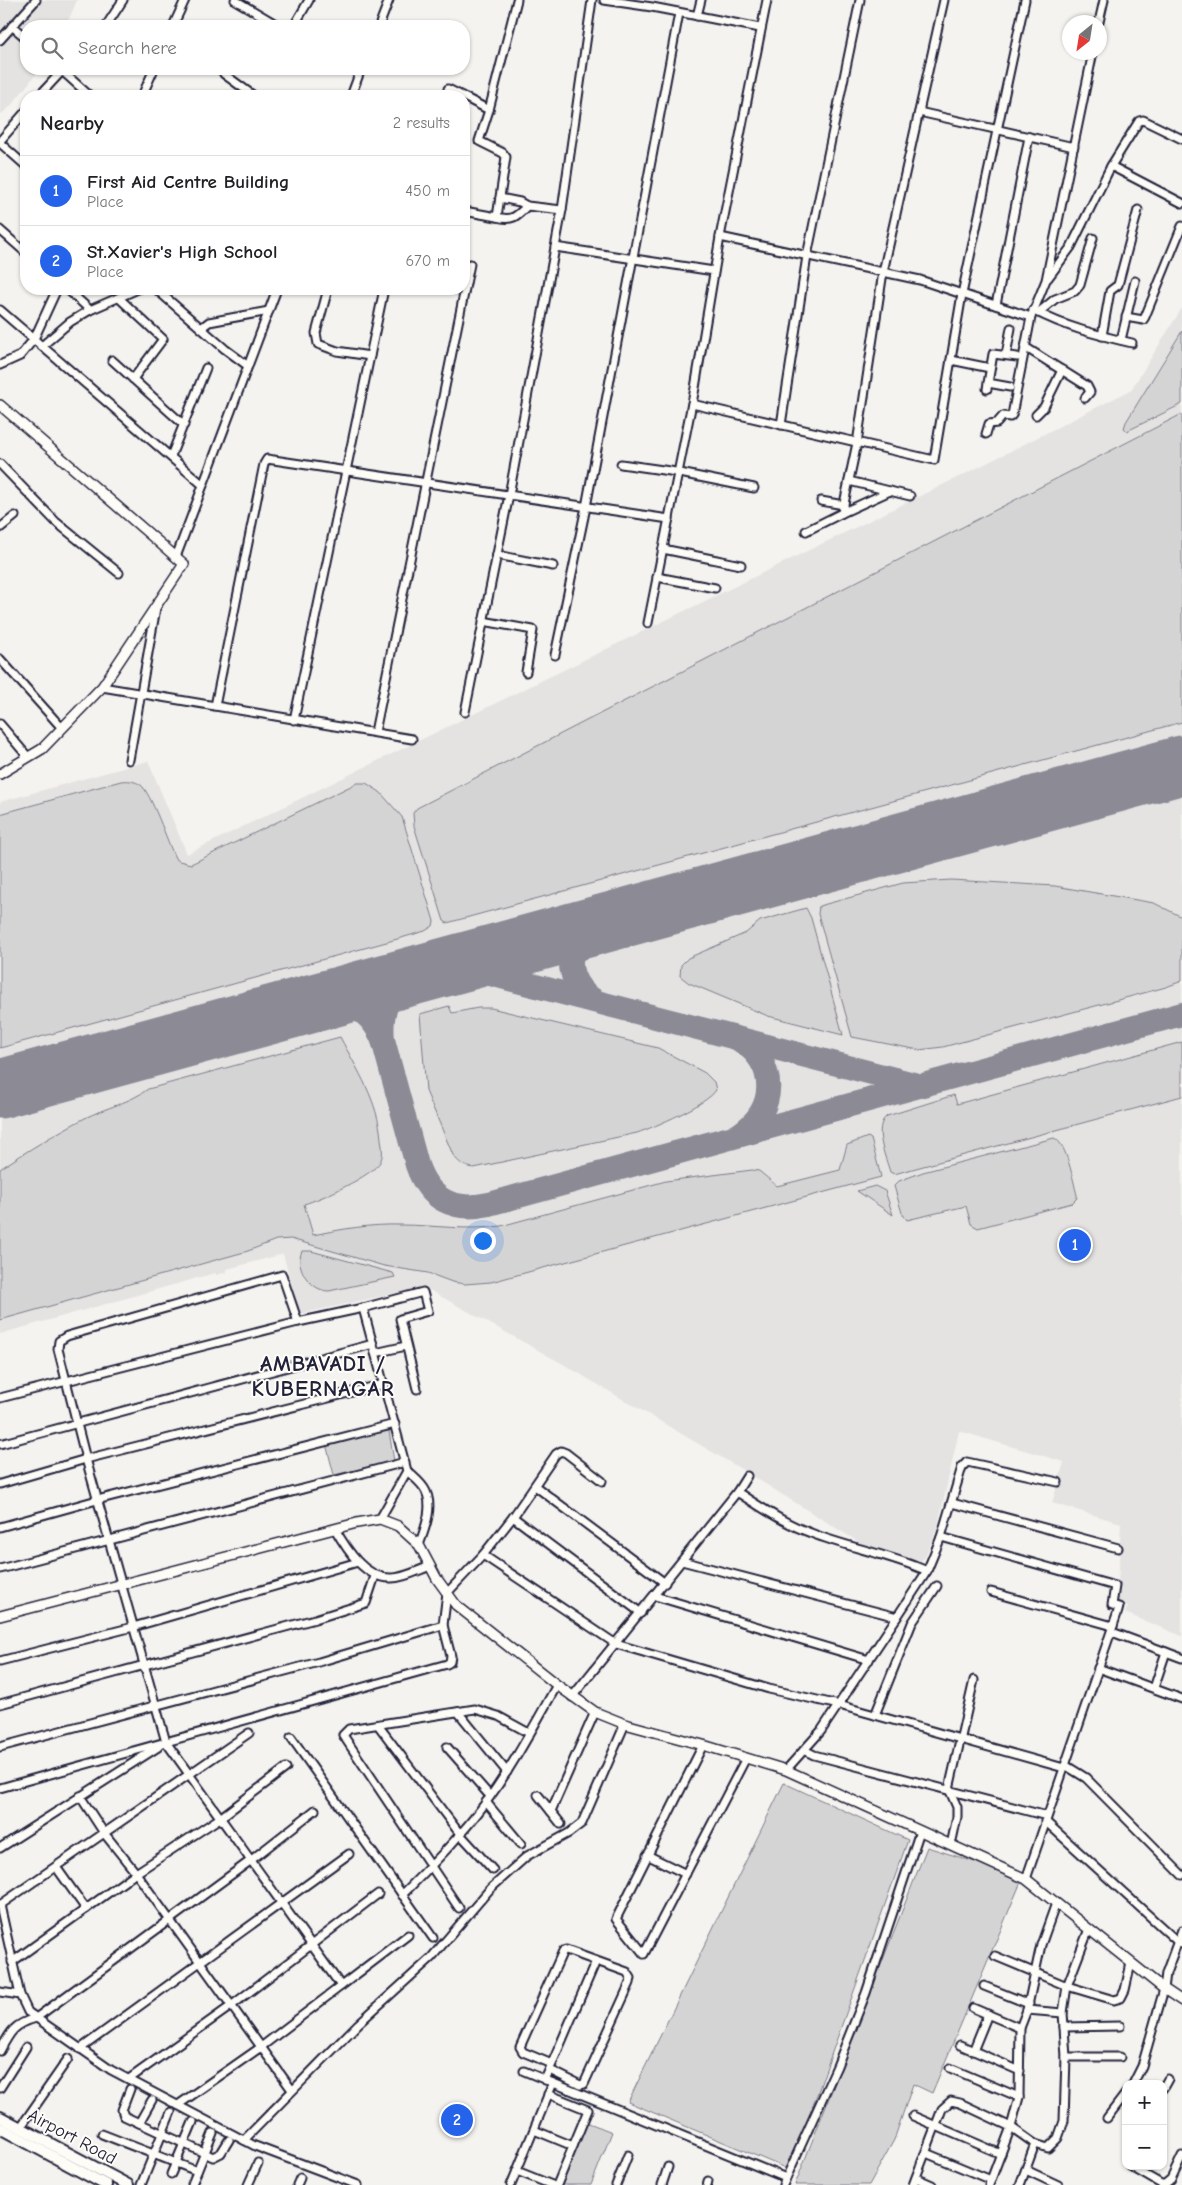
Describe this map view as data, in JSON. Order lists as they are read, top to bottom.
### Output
{
  "streets": {
    "main road": ["Airport Road"]
  },
  "districts": ["AMBAVADI / KUBERNAGAR"],
  "north": "bottom left",
  "page": {
    "search": "Search here",
    "heading": ["Nearby", "2 results"],
    "list": [
      {
        "mark": "1",
        "name": "First Aid Centre Building",
        "note": "Place",
        "value": "450 m"
      },
      {
        "mark": "2",
        "name": "St.Xavier's High School",
        "note": "Place",
        "value": "670 m"
      }
    ],
    "pins": ["1", "2"],
    "map_buttons": ["+", "−"]
  }
}
